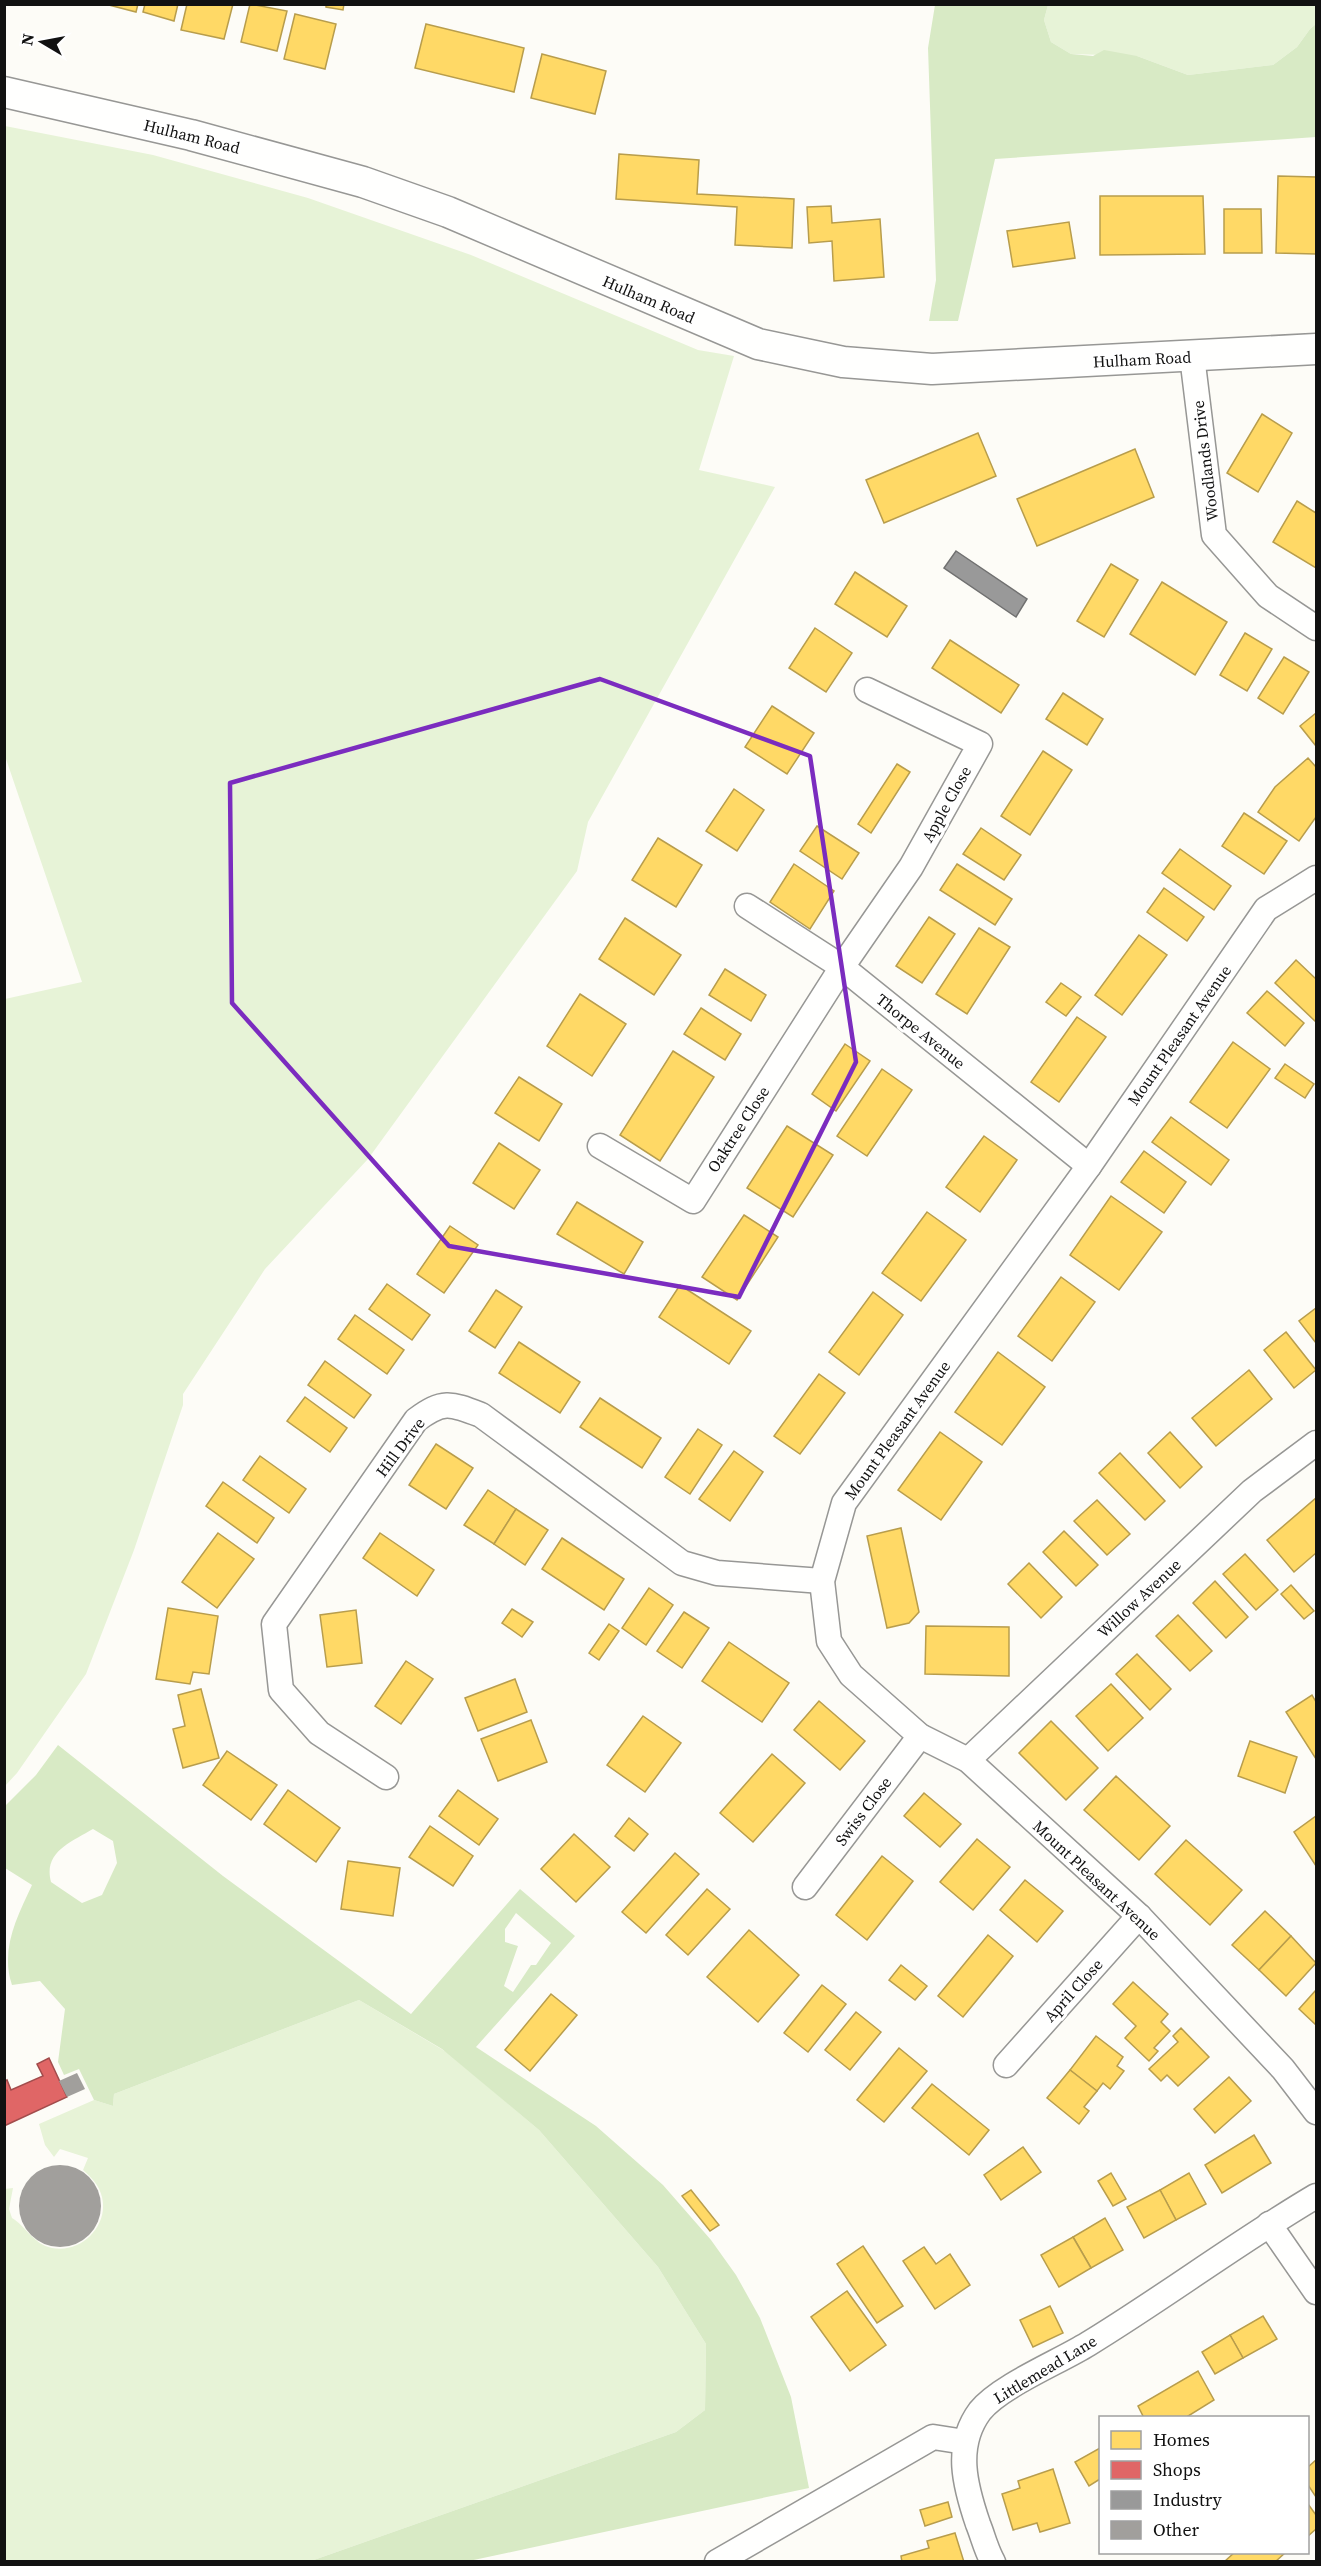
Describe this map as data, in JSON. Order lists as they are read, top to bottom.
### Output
{
  "streets": {
    "street": [
      "Hulham Road",
      "Woodlands Drive",
      "Apple Close",
      "Thorpe Avenue",
      "Mount Pleasant Avenue",
      "Oaktree Close",
      "Hill Drive",
      "Willow Avenue",
      "Swiss Close",
      "April Close",
      "Littlemead Lane"
    ]
  },
  "crossings": [
    ["Hulham Road", "Woodlands Drive"],
    ["Apple Close", "Thorpe Avenue"],
    ["Apple Close", "Oaktree Close"],
    ["Thorpe Avenue", "Mount Pleasant Avenue"],
    ["Thorpe Avenue", "Oaktree Close"],
    ["Mount Pleasant Avenue", "Hill Drive"],
    ["Mount Pleasant Avenue", "Willow Avenue"],
    ["Mount Pleasant Avenue", "Swiss Close"],
    ["Mount Pleasant Avenue", "April Close"]
  ],
  "legend": [
    "Homes",
    "Shops",
    "Industry",
    "Other"
  ],
  "north": "left"
}
